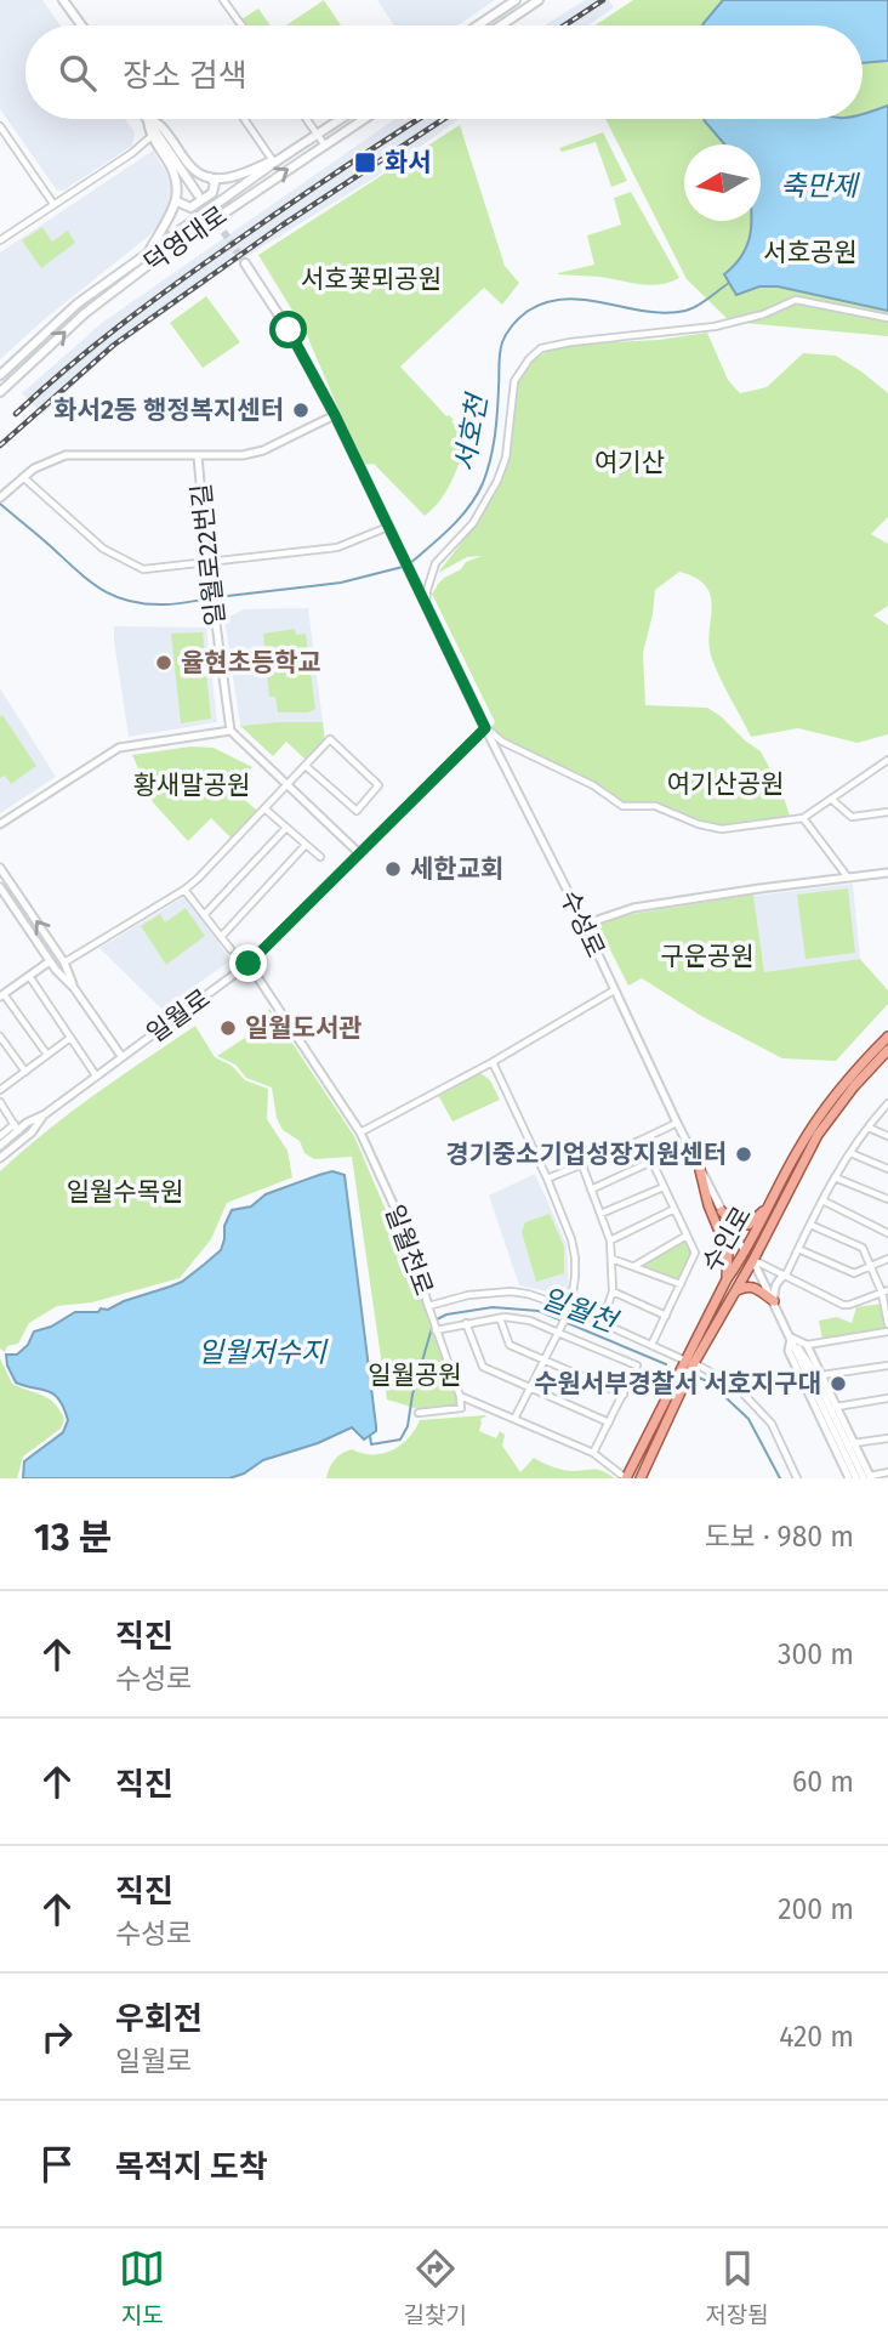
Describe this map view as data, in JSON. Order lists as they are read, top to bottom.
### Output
{
  "streets": {
    "main road": ["덕영대로", "수성로", "수인로"],
    "street": ["일월로22번길", "일월로", "일월천로"]
  },
  "crossings": [
    ["수성로", "일월로"],
    ["수성로", "수인로"],
    ["일월로", "일월천로"],
    ["수인로", "일월천로"]
  ],
  "water": [
    "축만제",
    "서호천",
    "일월천",
    "일월저수지"
  ],
  "parks": [
    "서호공원",
    "서호꽃뫼공원",
    "여기산",
    "여기산공원",
    "황새말공원",
    "구운공원",
    "일월수목원",
    "일월공원"
  ],
  "places": {
    "transit": ["화서"],
    "other": [
      "화서2동 행정복지센터",
      "율현초등학교",
      "세한교회",
      "일월도서관",
      "경기중소기업성장지원센터",
      "수원서부경찰서 서호지구대"
    ]
  },
  "north": "left",
  "page": {
    "search": "장소 검색",
    "heading": ["13 분", "도보 · 980 m"],
    "list": [
      ["직진", "수성로", "300 m"],
      ["직진", "60 m"],
      ["직진", "수성로", "200 m"],
      ["우회전", "일월로", "420 m"],
      "목적지 도착"
    ],
    "nav": ["지도", "길찾기", "저장됨"]
  }
}
